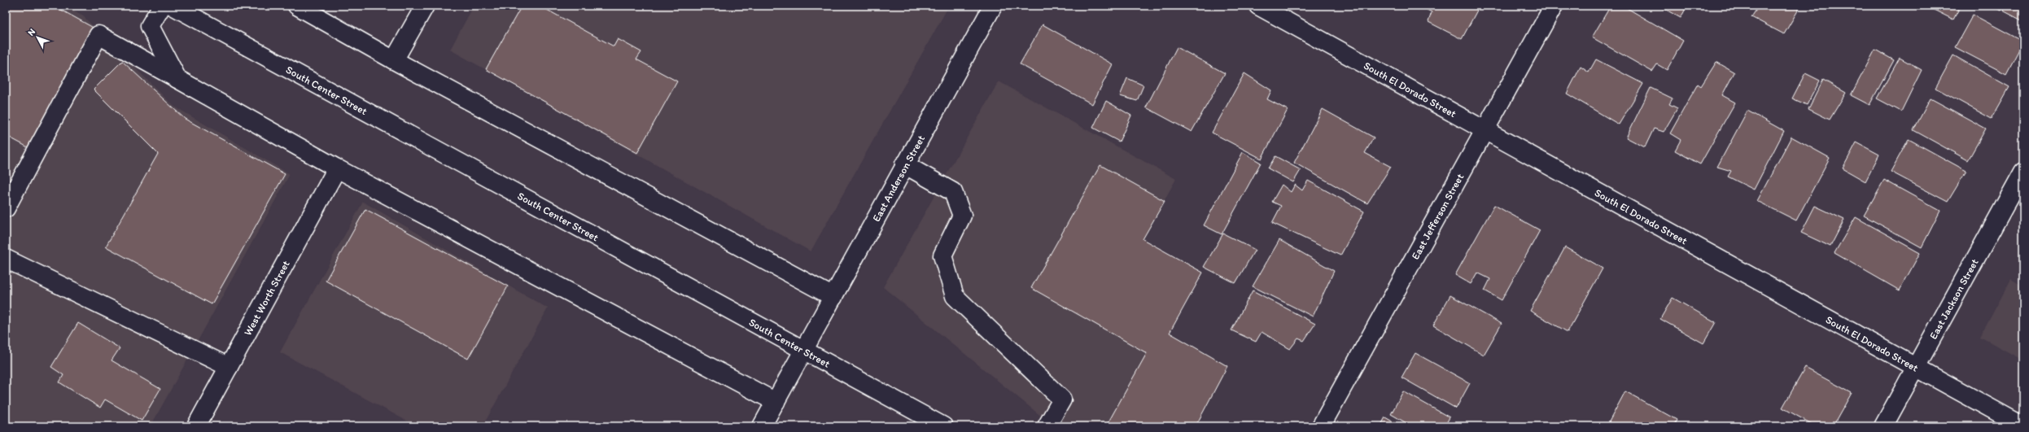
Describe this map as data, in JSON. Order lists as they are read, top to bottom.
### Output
{
  "streets": {
    "street": [
      "South El Dorado Street",
      "South Center Street",
      "East Anderson Street",
      "East Jefferson Street",
      "West Worth Street",
      "East Jackson Street"
    ]
  },
  "crossings": [
    ["South El Dorado Street", "East Jefferson Street"],
    ["South El Dorado Street", "East Jackson Street"],
    ["South Center Street", "East Anderson Street"]
  ],
  "north": "top left"
}
